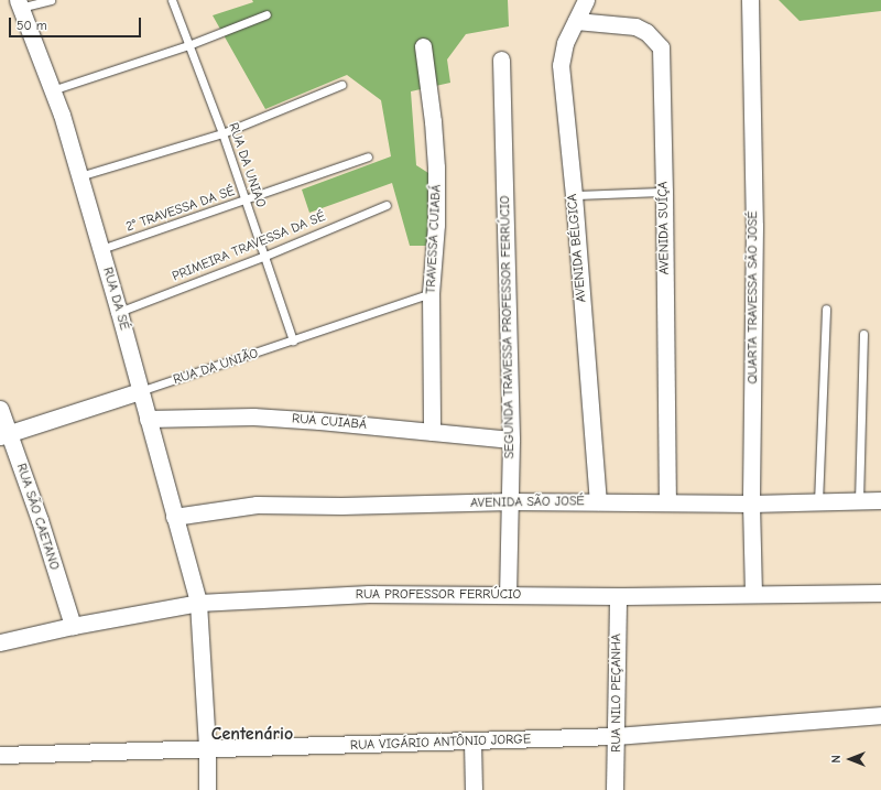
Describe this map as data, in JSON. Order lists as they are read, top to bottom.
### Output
{
  "streets": {
    "street": [
      "AVENIDA SUÍÇA",
      "TRAVESSA CUIABÁ",
      "AVENIDA BÉLGICA",
      "QUARTA TRAVESSA SÃO JOSÉ",
      "RUA DA SÉ",
      "SEGUNDA TRAVESSA PROFESSOR FERRÚCIO",
      "RUA DA UNIÃO",
      "RUA CUIABÁ",
      "AVENIDA SÃO JOSÉ",
      "RUA SÃO CAETANO",
      "RUA PROFESSOR FERRÚCIO",
      "RUA NILO PEÇANHA",
      "RUA VIGÁRIO ANTÔNIO JORGE"
    ],
    "lane": ["RUA DA UNIAO", "2° TRAVESSA DA SÉ", "PRIMEIRA TRAVESSA DA SÉ"]
  },
  "crossings": [
    ["RUA DA UNIAO", "2° TRAVESSA DA SÉ"],
    ["RUA DA UNIAO", "PRIMEIRA TRAVESSA DA SÉ"],
    ["RUA DA UNIAO", "RUA DA UNIÃO"],
    ["2° TRAVESSA DA SÉ", "RUA DA SÉ"],
    ["AVENIDA SUÍÇA", "AVENIDA BÉLGICA"],
    ["AVENIDA SUÍÇA", "AVENIDA SÃO JOSÉ"],
    ["TRAVESSA CUIABÁ", "RUA DA UNIÃO"],
    ["TRAVESSA CUIABÁ", "RUA CUIABÁ"],
    ["PRIMEIRA TRAVESSA DA SÉ", "RUA DA SÉ"],
    ["AVENIDA BÉLGICA", "AVENIDA SÃO JOSÉ"],
    ["QUARTA TRAVESSA SÃO JOSÉ", "AVENIDA SÃO JOSÉ"],
    ["QUARTA TRAVESSA SÃO JOSÉ", "RUA PROFESSOR FERRÚCIO"],
    ["RUA DA SÉ", "RUA DA UNIÃO"],
    ["RUA DA SÉ", "RUA CUIABÁ"],
    ["RUA DA SÉ", "AVENIDA SÃO JOSÉ"],
    ["RUA DA SÉ", "RUA PROFESSOR FERRÚCIO"],
    ["RUA DA SÉ", "RUA VIGÁRIO ANTÔNIO JORGE"],
    ["SEGUNDA TRAVESSA PROFESSOR FERRÚCIO", "RUA CUIABÁ"],
    ["SEGUNDA TRAVESSA PROFESSOR FERRÚCIO", "AVENIDA SÃO JOSÉ"],
    ["SEGUNDA TRAVESSA PROFESSOR FERRÚCIO", "RUA PROFESSOR FERRÚCIO"],
    ["RUA DA UNIÃO", "RUA SÃO CAETANO"],
    ["RUA SÃO CAETANO", "RUA PROFESSOR FERRÚCIO"],
    ["RUA PROFESSOR FERRÚCIO", "RUA NILO PEÇANHA"],
    ["RUA NILO PEÇANHA", "RUA VIGÁRIO ANTÔNIO JORGE"]
  ],
  "districts": ["Centenário"],
  "scale_bar": "50 m",
  "north": "left"
}
